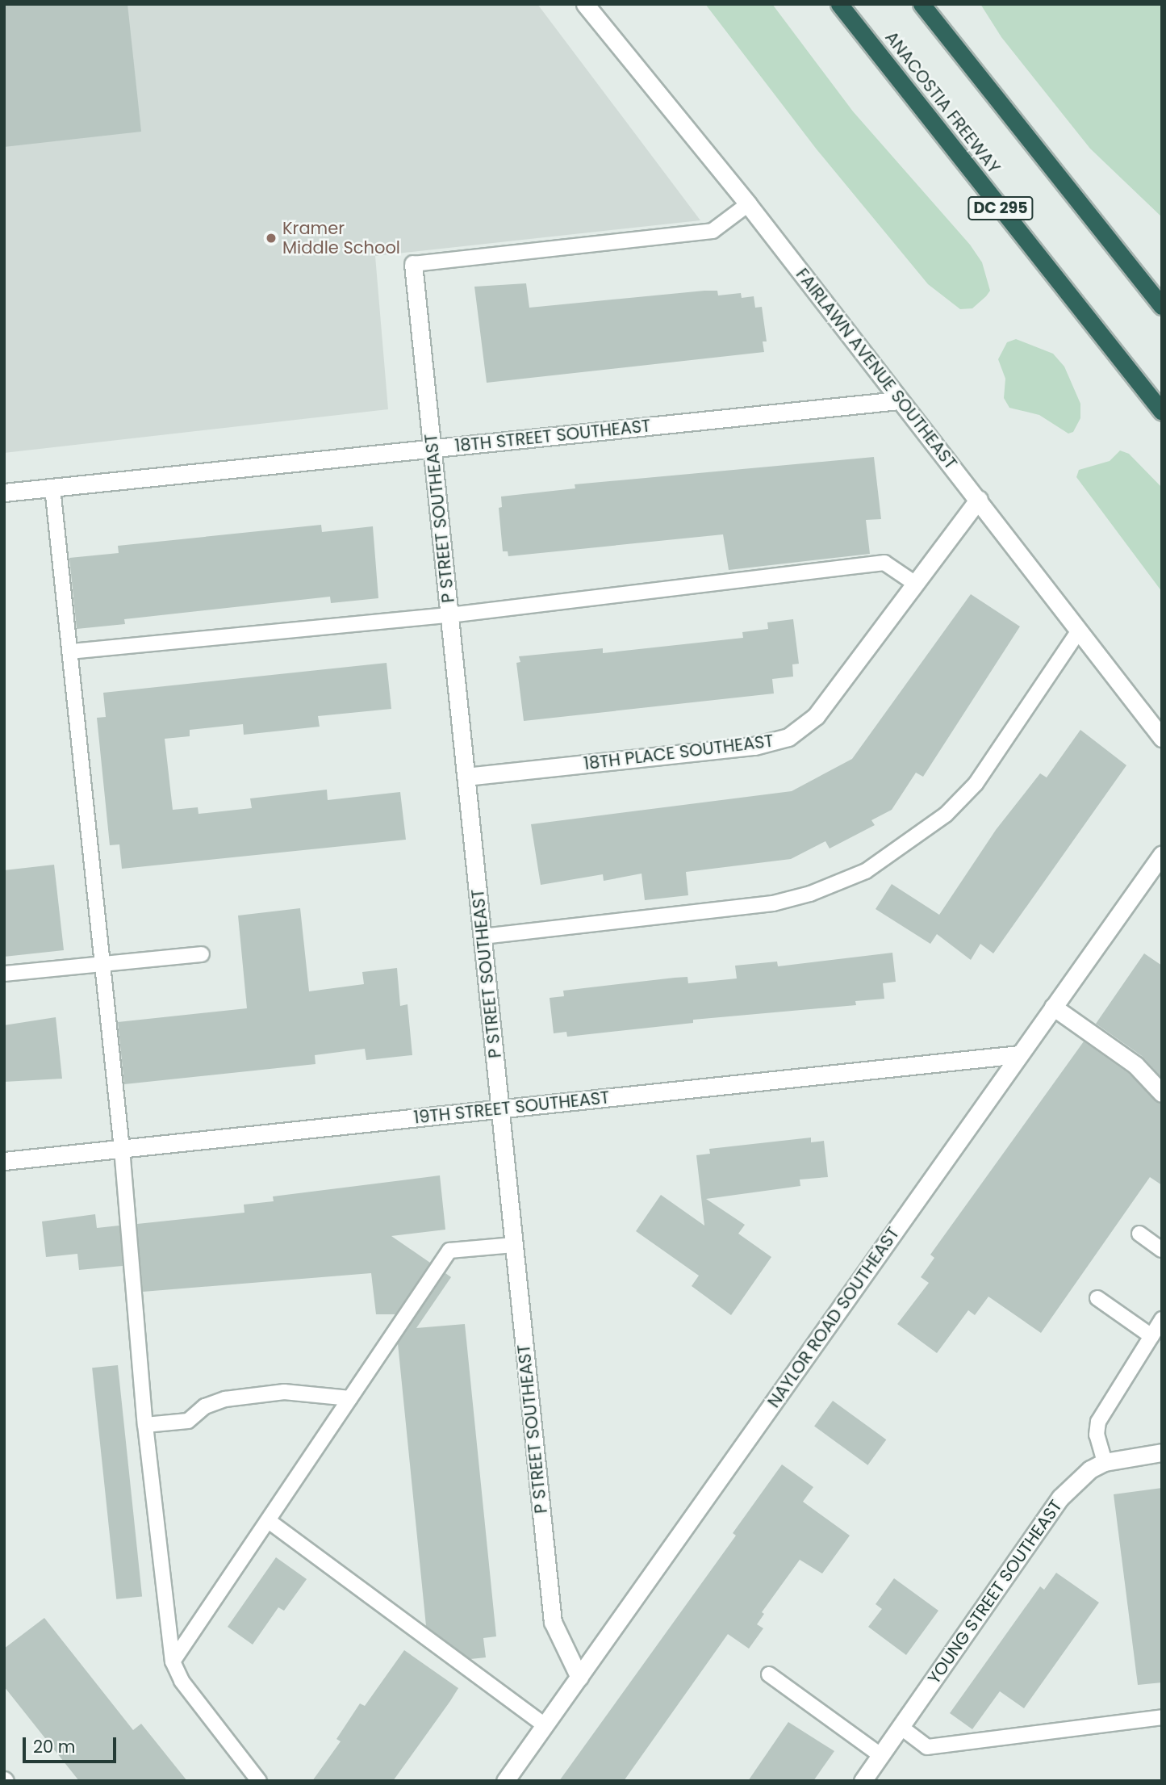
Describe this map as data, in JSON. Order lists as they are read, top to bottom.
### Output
{
  "streets": {
    "highway": ["ANACOSTIA FREEWAY", "DC 295"],
    "street": [
      "FAIRLAWN AVENUE SOUTHEAST",
      "18TH STREET SOUTHEAST",
      "P STREET SOUTHEAST",
      "18TH PLACE SOUTHEAST",
      "19TH STREET SOUTHEAST",
      "NAYLOR ROAD SOUTHEAST",
      "YOUNG STREET SOUTHEAST"
    ]
  },
  "crossings": [
    ["FAIRLAWN AVENUE SOUTHEAST", "18TH STREET SOUTHEAST"],
    ["FAIRLAWN AVENUE SOUTHEAST", "18TH PLACE SOUTHEAST"],
    ["18TH STREET SOUTHEAST", "P STREET SOUTHEAST"],
    ["P STREET SOUTHEAST", "18TH PLACE SOUTHEAST"],
    ["P STREET SOUTHEAST", "19TH STREET SOUTHEAST"],
    ["P STREET SOUTHEAST", "NAYLOR ROAD SOUTHEAST"],
    ["19TH STREET SOUTHEAST", "NAYLOR ROAD SOUTHEAST"]
  ],
  "places": ["Kramer Middle School"],
  "scale_bar": "20 m"
}
